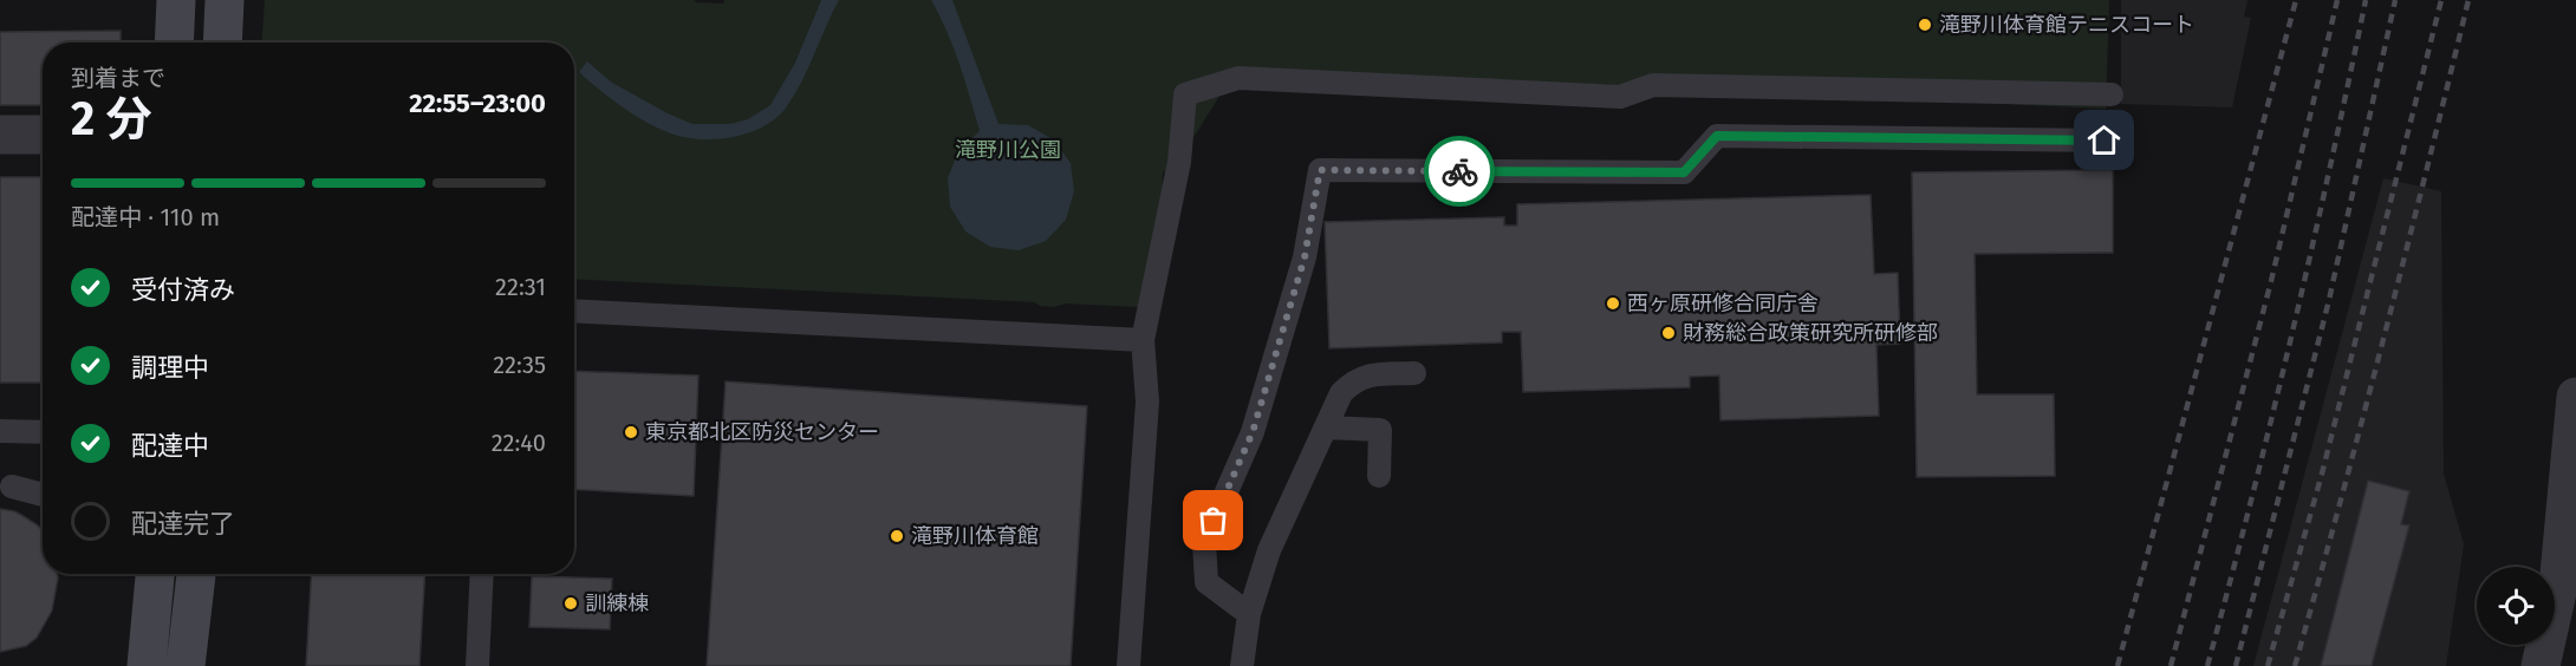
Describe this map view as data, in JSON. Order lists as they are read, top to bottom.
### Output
{
  "parks": ["滝野川公園"],
  "places": [
    "滝野川体育館テニスコート",
    "西ヶ原研修合同庁舎",
    "財務総合政策研究所研修部",
    "東京都北区防災センター",
    "滝野川体育館",
    "訓練棟"
  ],
  "page": {
    "heading": ["2 分", "到着まで", "22:55–23:00"],
    "bar": "配達中 · 110 m",
    "list": [
      ["受付済み", "22:31"],
      ["調理中", "22:35"],
      ["配達中", "22:40"],
      "配達完了"
    ]
  }
}
